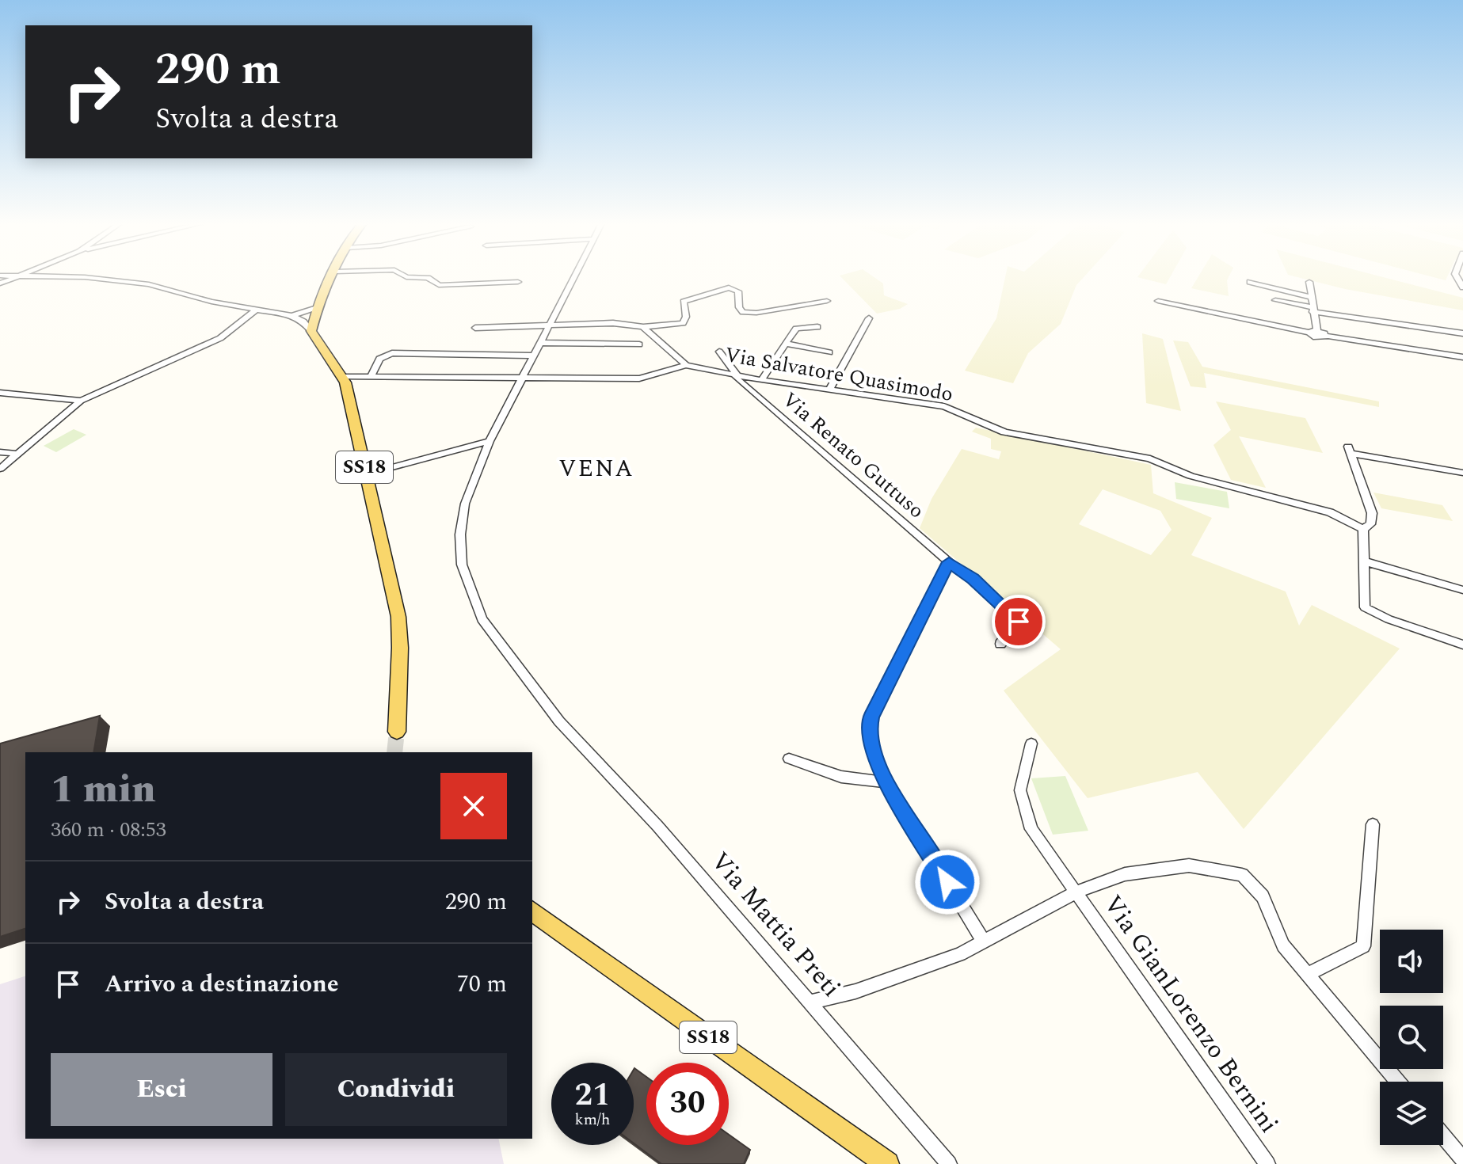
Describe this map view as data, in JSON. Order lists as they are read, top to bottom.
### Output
{
  "streets": {
    "main road": ["SS18"],
    "street": [
      "Via Salvatore Quasimodo",
      "Via Renato Guttuso",
      "Via Mattia Preti",
      "Via GianLorenzo Bernini"
    ]
  },
  "crossings": [
    ["Via Salvatore Quasimodo", "Via Renato Guttuso"]
  ],
  "districts": ["VENA"],
  "page": {
    "turn": ["290 m", "Svolta a destra"],
    "heading": ["1 min", "360 m · 08:53"],
    "list": [
      {
        "name": "Svolta a destra",
        "value": "290 m"
      },
      {
        "name": "Arrivo a destinazione",
        "value": "70 m"
      }
    ],
    "buttons": ["Esci", "Condividi"],
    "speed": "21 km/h",
    "limit": "30"
  }
}
